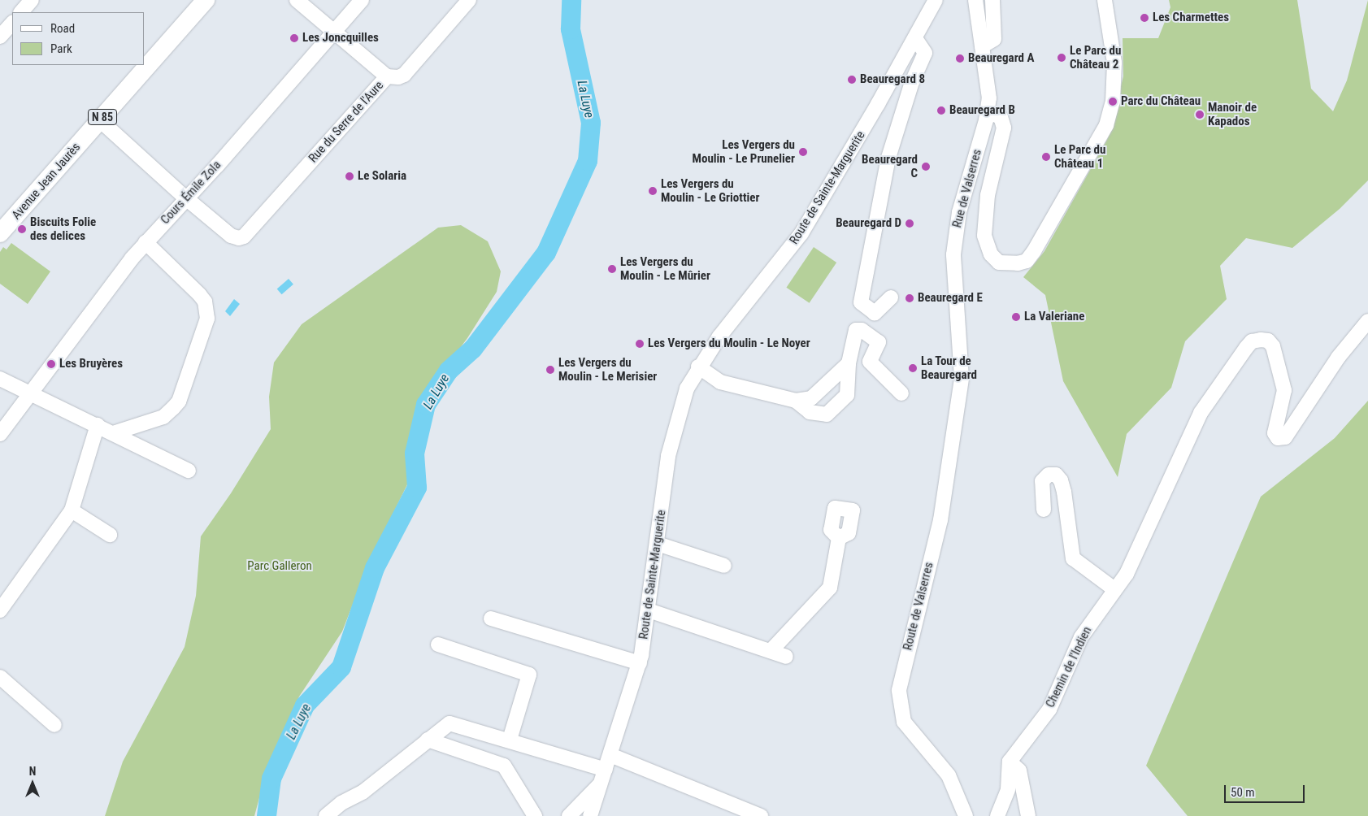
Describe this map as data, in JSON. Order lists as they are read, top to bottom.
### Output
{
  "streets": {
    "main road": ["N 85", "Avenue Jean Jaurès"],
    "street": [
      "Rue du Serre de l'Aure",
      "Route de Sainte-Marguerite",
      "Rue de Valserres",
      "Cours Émile Zola",
      "Route de Valserres",
      "Chemin de l'Indien"
    ]
  },
  "crossings": [
    ["Rue du Serre de l'Aure", "Cours Émile Zola"],
    ["Rue de Valserres", "Route de Valserres"]
  ],
  "water": ["La Luye"],
  "parks": ["Parc Galleron"],
  "places": [
    "Les Charmettes",
    "Les Joncquilles",
    "Le Parc du Château 2",
    "Beauregard A",
    "Beauregard 8",
    "Parc du Château",
    "Beauregard B",
    "Manoir de Kapados",
    "Les Vergers du Moulin - Le Prunelier",
    "Le Parc du Château 1",
    "Beauregard C",
    "Le Solaria",
    "Les Vergers du Moulin - Le Griottier",
    "Beauregard D",
    "Biscuits Folie des delices",
    "Les Vergers du Moulin - Le Mûrier",
    "Beauregard E",
    "La Valeriane",
    "Les Vergers du Moulin - Le Noyer",
    "Les Bruyères",
    "La Tour de Beauregard",
    "Les Vergers du Moulin - Le Merisier"
  ],
  "legend": ["Road", "Park"],
  "scale_bar": "50 m",
  "north": "top"
}
